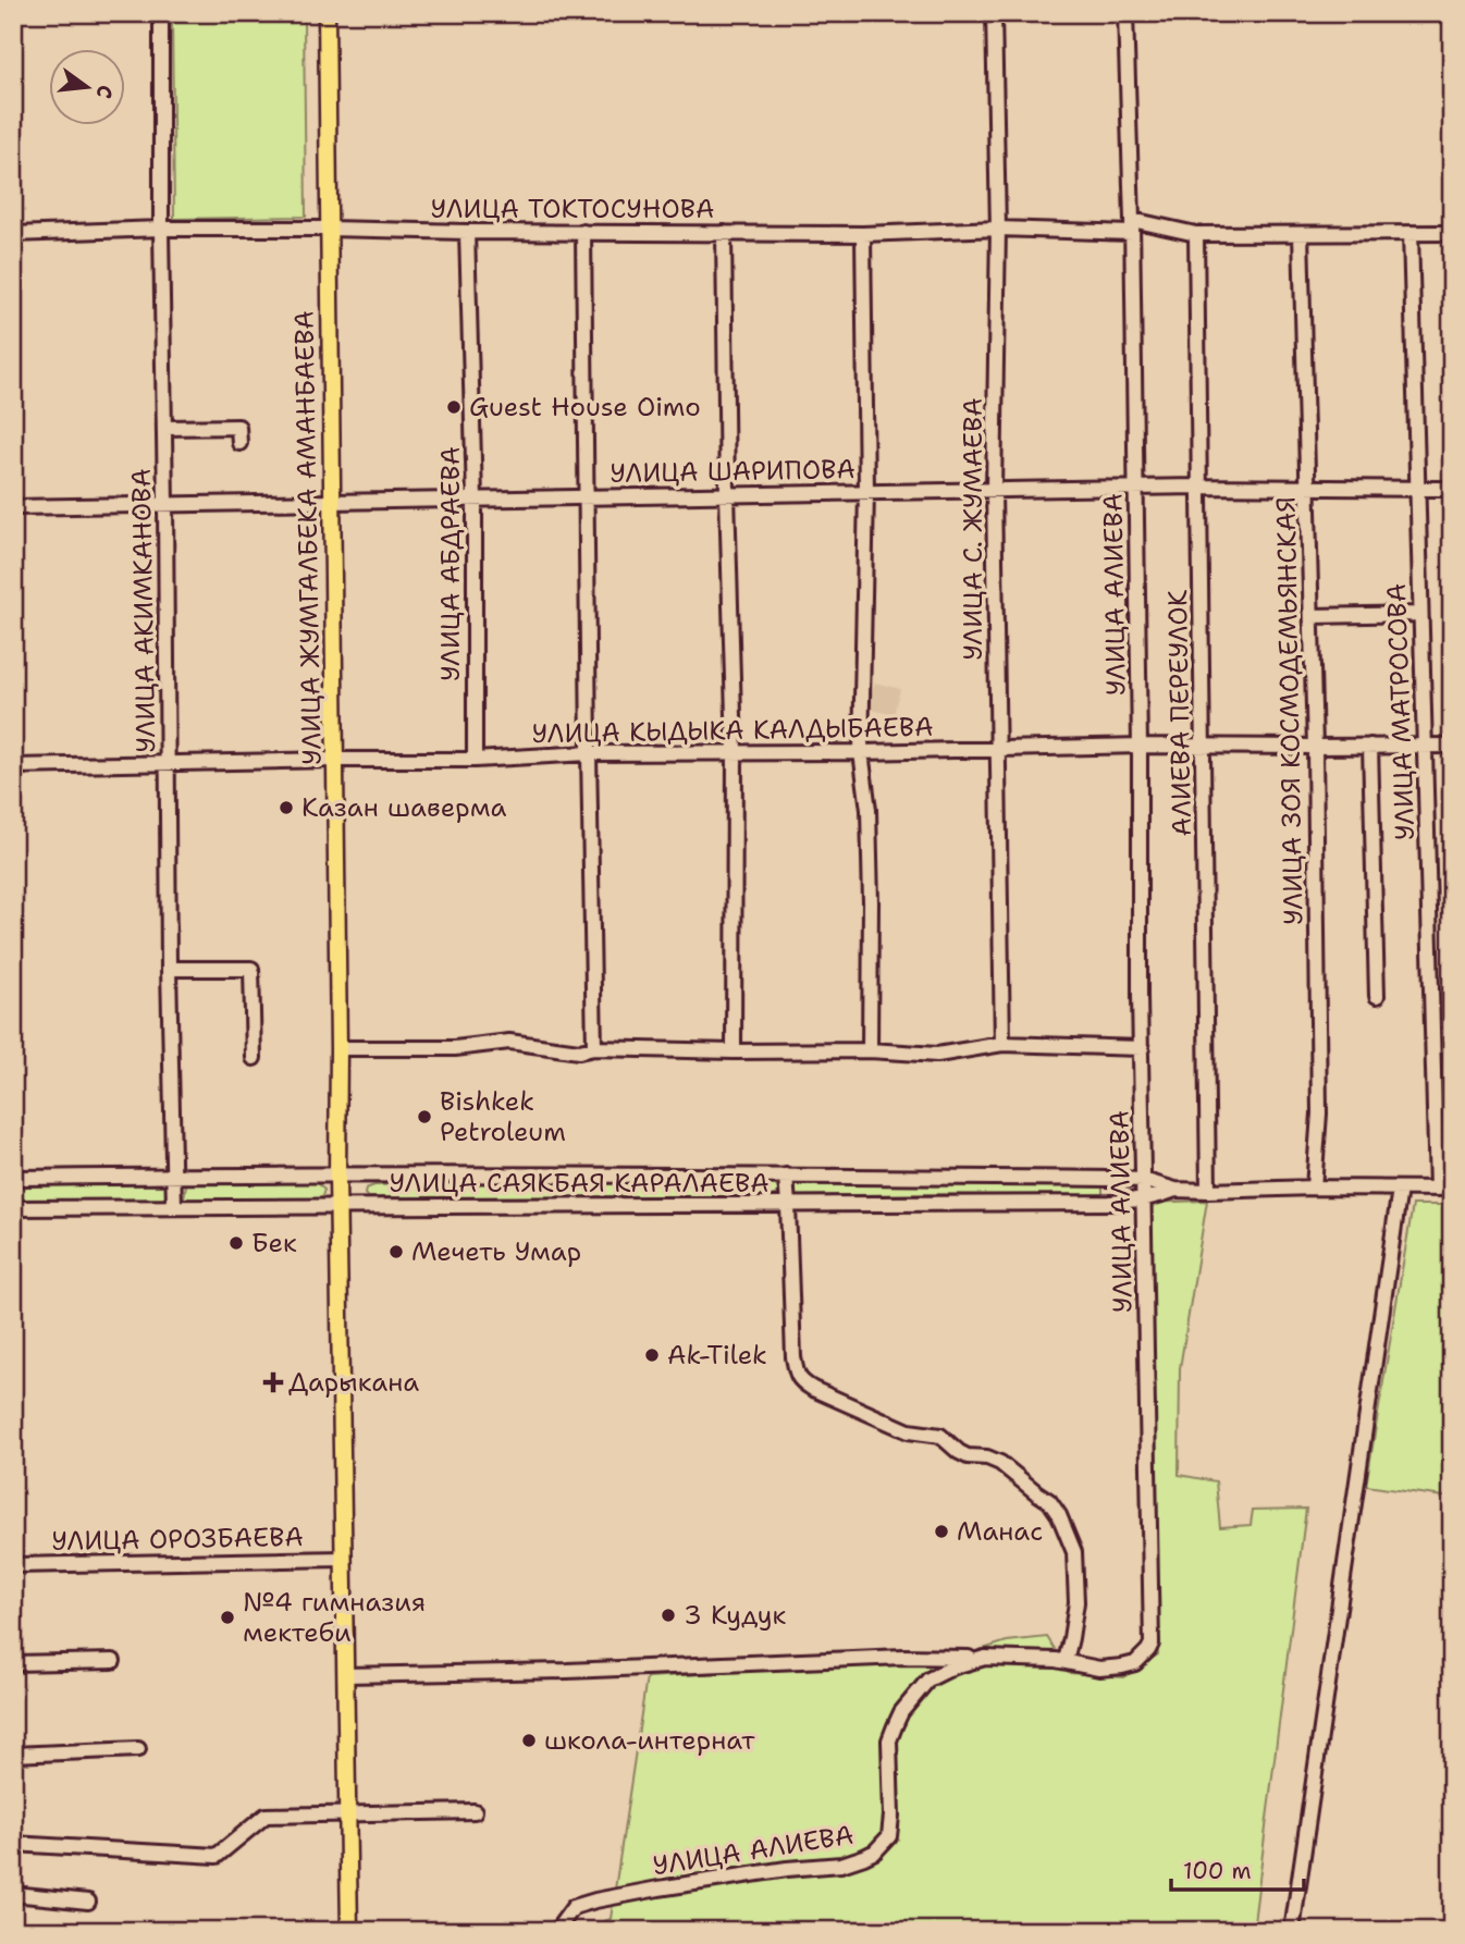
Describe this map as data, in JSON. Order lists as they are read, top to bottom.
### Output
{
  "streets": {
    "main road": ["УЛИЦА ЖУМГАЛБЕКА АМАНБАЕВА"],
    "street": [
      "УЛИЦА ТОКТОСУНОВА",
      "УЛИЦА ШАРИПОВА",
      "УЛИЦА С. ЖУМАЕВА",
      "УЛИЦА АБДРАЕВА",
      "УЛИЦА АЛИЕВА",
      "УЛИЦА АКИМКАНОВА",
      "УЛИЦА ЗОЯ КОСМОДЕМЬЯНСКАЯ",
      "УЛИЦА МАТРОСОВА",
      "АЛИЕВА ПЕРЕУЛОК",
      "УЛИЦА КЫДЫКА КАЛДЫБАЕВА",
      "УЛИЦА САЯКБАЯ КАРАЛАЕВА",
      "УЛИЦА ОРОЗБАЕВА"
    ]
  },
  "crossings": [
    ["УЛИЦА ТОКТОСУНОВА", "УЛИЦА С. ЖУМАЕВА"],
    ["УЛИЦА ТОКТОСУНОВА", "УЛИЦА ЖУМГАЛБЕКА АМАНБАЕВА"],
    ["УЛИЦА ТОКТОСУНОВА", "УЛИЦА АБДРАЕВА"],
    ["УЛИЦА ТОКТОСУНОВА", "УЛИЦА АЛИЕВА"],
    ["УЛИЦА ТОКТОСУНОВА", "УЛИЦА АКИМКАНОВА"],
    ["УЛИЦА ТОКТОСУНОВА", "УЛИЦА ЗОЯ КОСМОДЕМЬЯНСКАЯ"],
    ["УЛИЦА ТОКТОСУНОВА", "УЛИЦА МАТРОСОВА"],
    ["УЛИЦА ТОКТОСУНОВА", "АЛИЕВА ПЕРЕУЛОК"],
    ["УЛИЦА ШАРИПОВА", "УЛИЦА С. ЖУМАЕВА"],
    ["УЛИЦА ШАРИПОВА", "УЛИЦА ЖУМГАЛБЕКА АМАНБАЕВА"],
    ["УЛИЦА ШАРИПОВА", "УЛИЦА АБДРАЕВА"],
    ["УЛИЦА ШАРИПОВА", "УЛИЦА АЛИЕВА"],
    ["УЛИЦА ШАРИПОВА", "УЛИЦА АКИМКАНОВА"],
    ["УЛИЦА ШАРИПОВА", "УЛИЦА ЗОЯ КОСМОДЕМЬЯНСКАЯ"],
    ["УЛИЦА ШАРИПОВА", "УЛИЦА МАТРОСОВА"],
    ["УЛИЦА ШАРИПОВА", "АЛИЕВА ПЕРЕУЛОК"],
    ["УЛИЦА С. ЖУМАЕВА", "УЛИЦА КЫДЫКА КАЛДЫБАЕВА"],
    ["УЛИЦА ЖУМГАЛБЕКА АМАНБАЕВА", "УЛИЦА КЫДЫКА КАЛДЫБАЕВА"],
    ["УЛИЦА ЖУМГАЛБЕКА АМАНБАЕВА", "УЛИЦА САЯКБАЯ КАРАЛАЕВА"],
    ["УЛИЦА ЖУМГАЛБЕКА АМАНБАЕВА", "УЛИЦА ОРОЗБАЕВА"],
    ["УЛИЦА АБДРАЕВА", "УЛИЦА КЫДЫКА КАЛДЫБАЕВА"],
    ["УЛИЦА АЛИЕВА", "УЛИЦА КЫДЫКА КАЛДЫБАЕВА"],
    ["УЛИЦА АЛИЕВА", "УЛИЦА САЯКБАЯ КАРАЛАЕВА"],
    ["УЛИЦА АКИМКАНОВА", "УЛИЦА КЫДЫКА КАЛДЫБАЕВА"],
    ["УЛИЦА АКИМКАНОВА", "УЛИЦА САЯКБАЯ КАРАЛАЕВА"],
    ["УЛИЦА ЗОЯ КОСМОДЕМЬЯНСКАЯ", "УЛИЦА КЫДЫКА КАЛДЫБАЕВА"],
    ["УЛИЦА МАТРОСОВА", "УЛИЦА КЫДЫКА КАЛДЫБАЕВА"],
    ["АЛИЕВА ПЕРЕУЛОК", "УЛИЦА КЫДЫКА КАЛДЫБАЕВА"]
  ],
  "places": {
    "other": [
      "Guest House Oimo",
      "Казан шаверма",
      "Bishkek Petroleum",
      "Бек",
      "Мечеть Умар",
      "Ak-Tilek",
      "Манас",
      "3 Кудук",
      "№4 гимназия мектеби",
      "школа-интернат"
    ],
    "health": ["Дарыкана"]
  },
  "scale_bar": "100 m",
  "north": "right"
}
